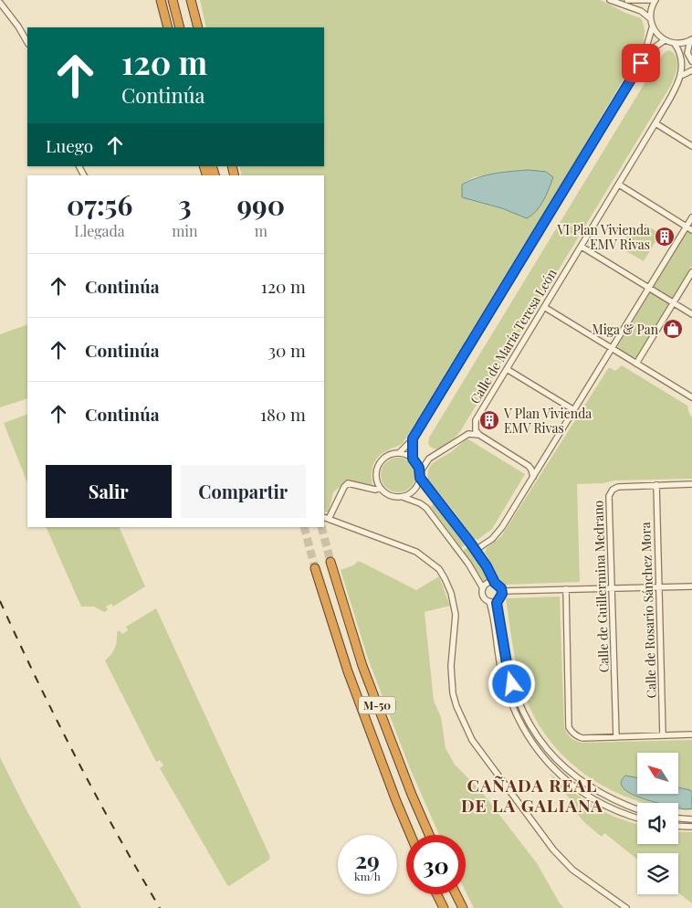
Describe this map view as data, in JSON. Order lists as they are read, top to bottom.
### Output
{
  "streets": {
    "highway": ["M-50"],
    "street": ["Calle de María Teresa León", "Calle de Guillermina Medrano", "Calle de Rosario Sánchez Mora"]
  },
  "crossings": [
    ["Calle de Guillermina Medrano", "Calle de Rosario Sánchez Mora"]
  ],
  "districts": ["CAÑADA REAL DE LA GALIANA"],
  "places": {
    "building": ["VI Plan Vivienda EMV Rivas", "V Plan Vivienda EMV Rivas"],
    "shop": ["Miga & Pan"]
  },
  "north": "top left",
  "page": {
    "turn": ["120 m", "Continúa"],
    "then": "Luego",
    "eta": [
      "07:56",
      "Llegada",
      "3",
      "min",
      "990",
      "m"
    ],
    "list": [
      {
        "name": "Continúa",
        "value": "120 m"
      },
      {
        "name": "Continúa",
        "value": "30 m"
      },
      {
        "name": "Continúa",
        "value": "180 m"
      }
    ],
    "buttons": ["Salir", "Compartir"],
    "speed": "29 km/h",
    "limit": "30"
  }
}
